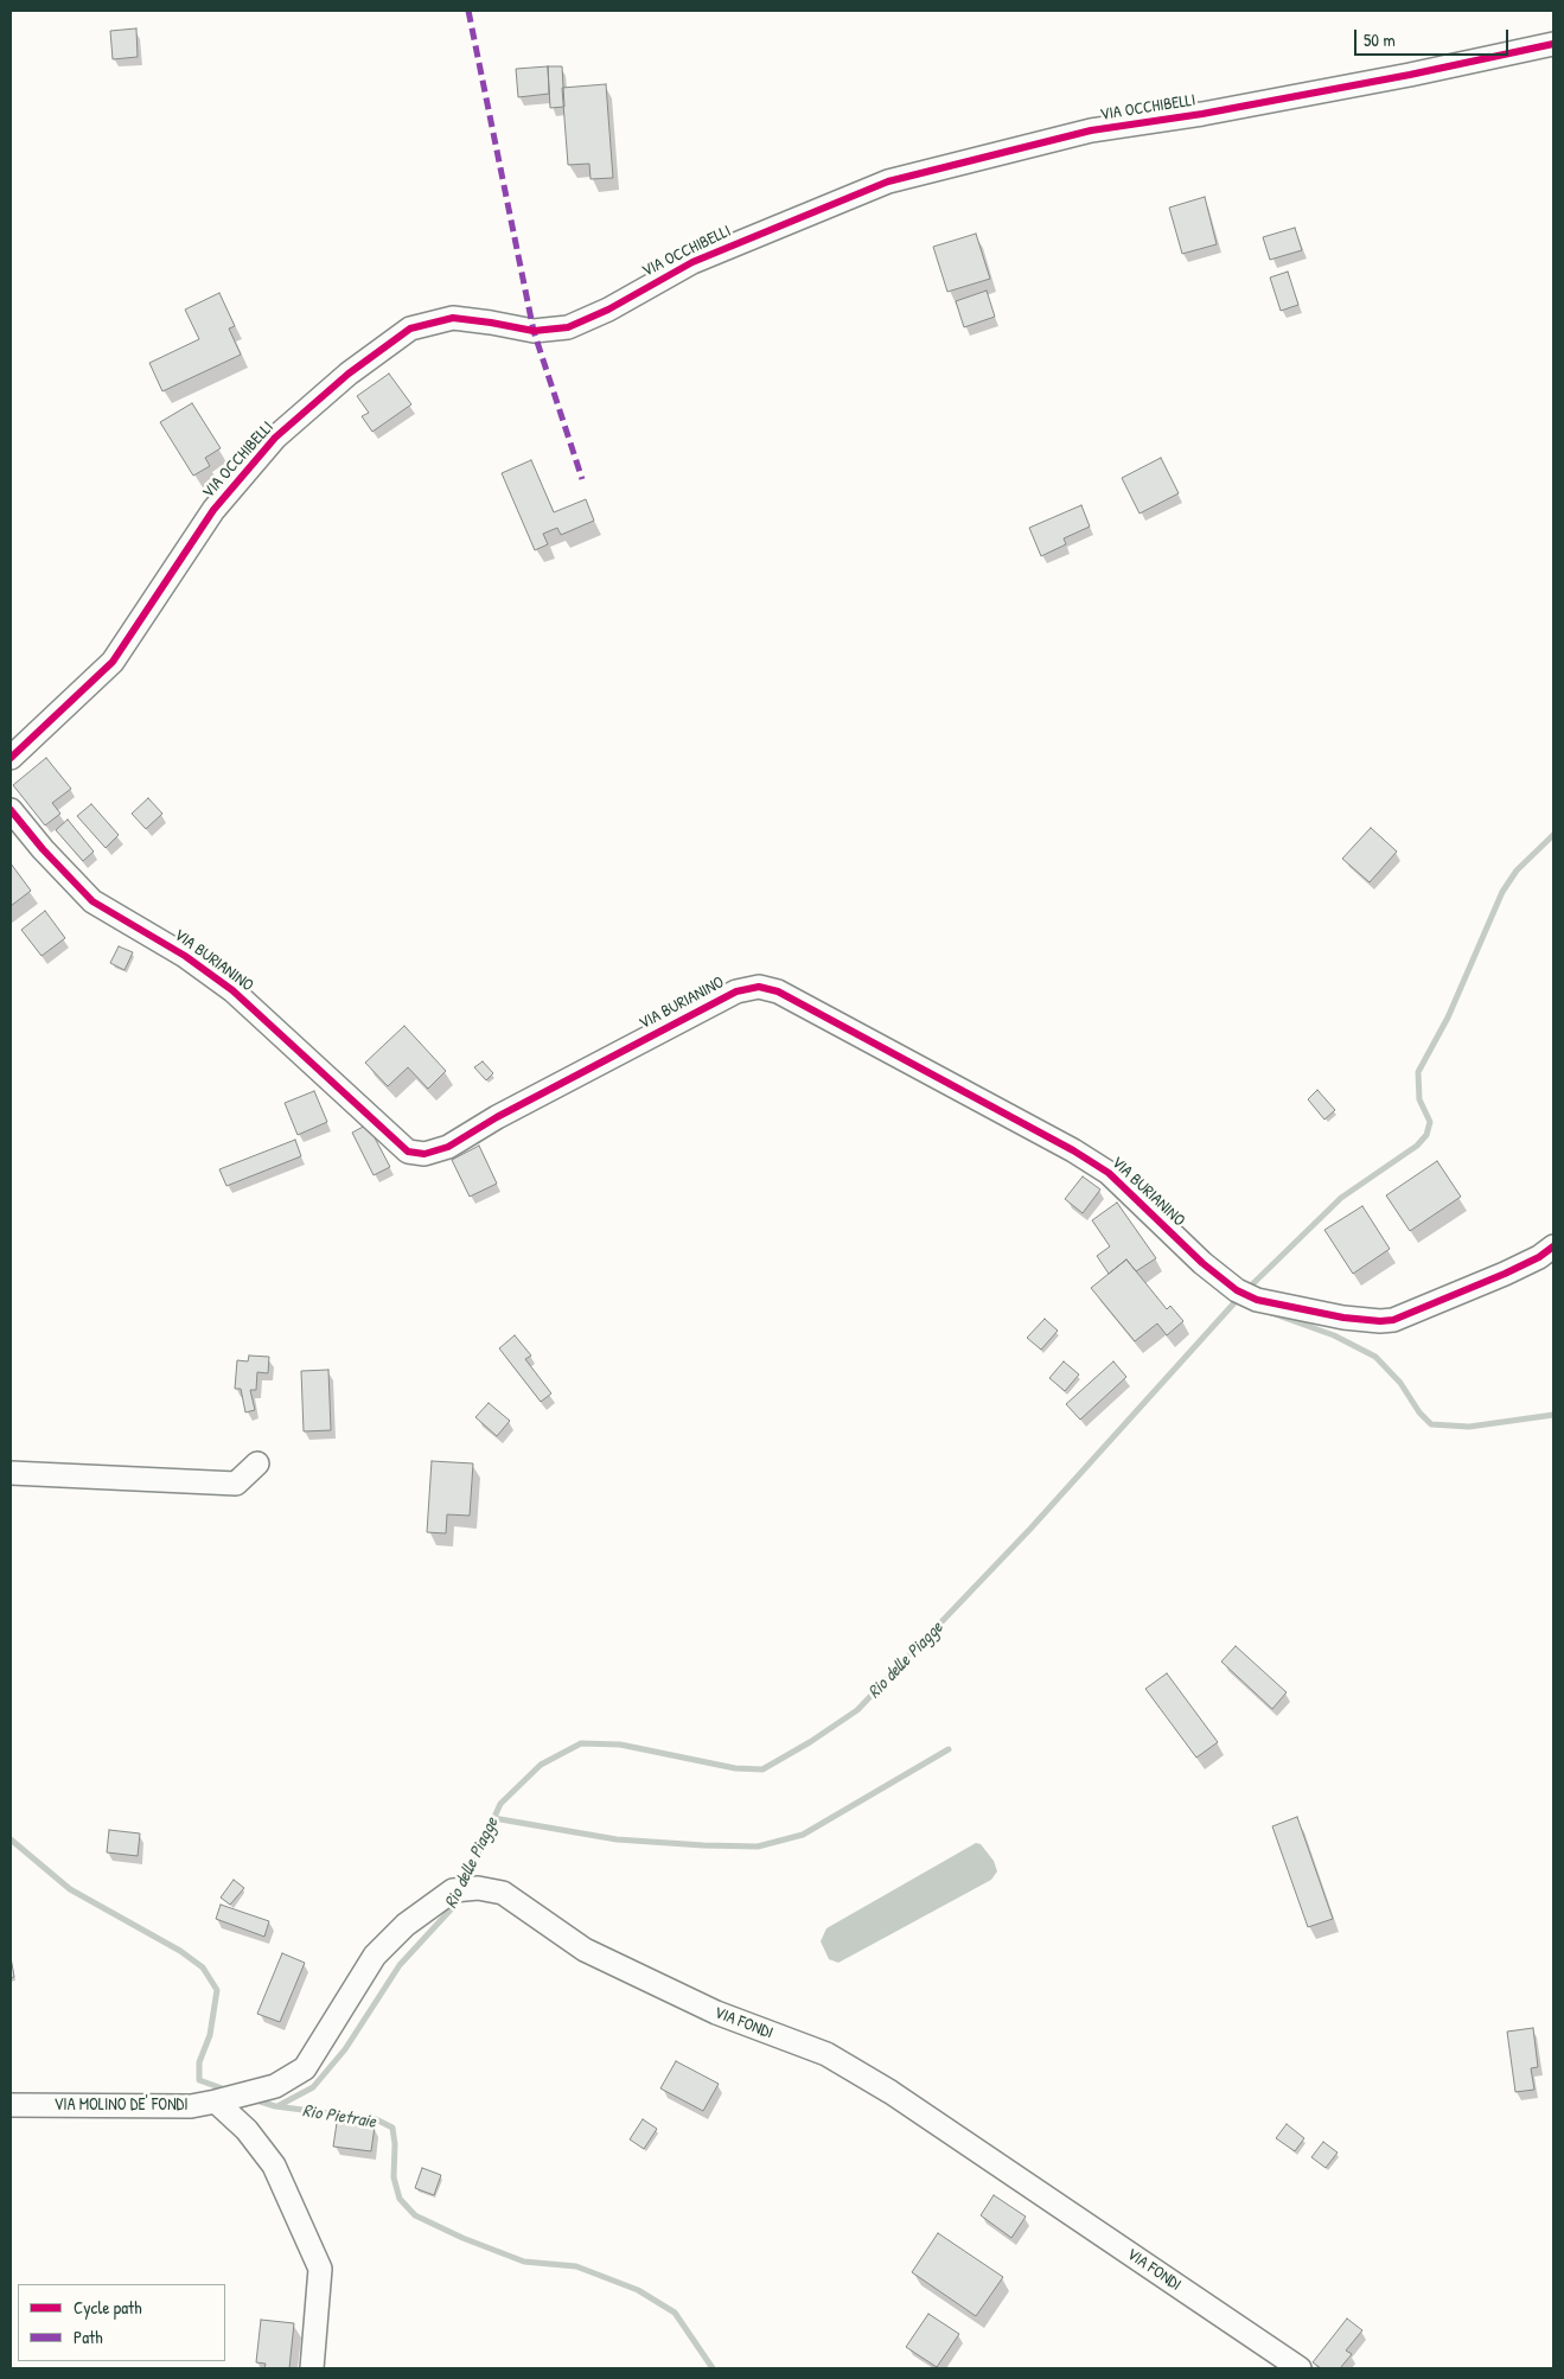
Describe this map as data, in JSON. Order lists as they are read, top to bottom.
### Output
{
  "streets": {
    "street": [
      "VIA OCCHIBELLI",
      "VIA BURIANINO",
      "VIA FONDI",
      "VIA MOLINO DE' FONDI"
    ]
  },
  "crossings": [
    ["VIA FONDI", "VIA MOLINO DE' FONDI"]
  ],
  "water": ["Rio delle Piagge", "Rio Pietraie"],
  "legend": ["Cycle path", "Path"],
  "scale_bar": "50 m"
}
